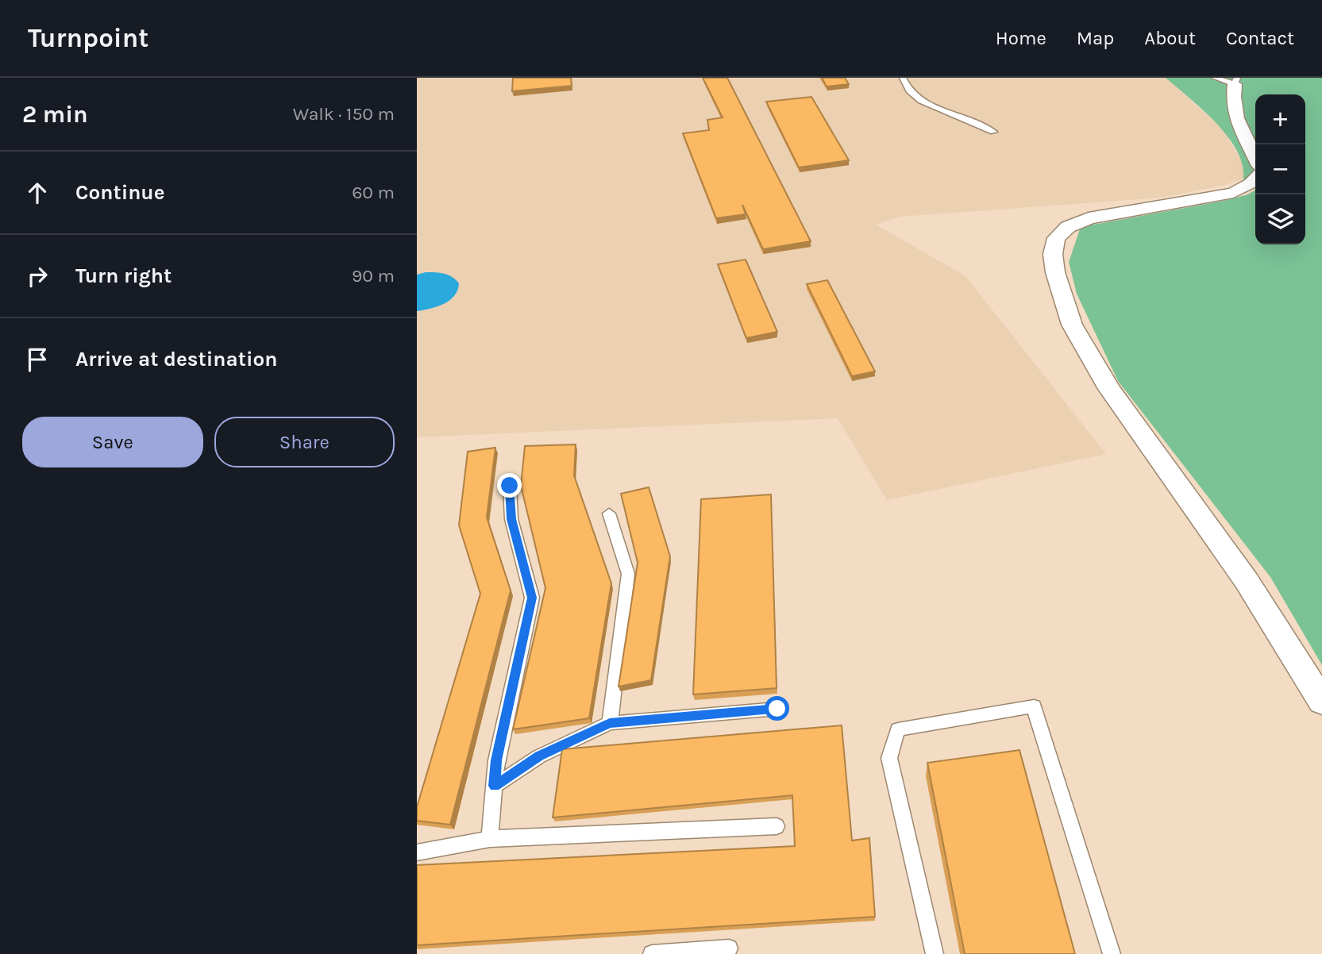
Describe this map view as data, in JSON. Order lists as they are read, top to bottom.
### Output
{
  "page": {
    "header": "Turnpoint",
    "nav": [
      "Home",
      "Map",
      "About",
      "Contact"
    ],
    "heading": ["2 min", "Walk · 150 m"],
    "map_buttons": ["+", "−"],
    "list": [
      ["Continue", "60 m"],
      ["Turn right", "90 m"],
      "Arrive at destination"
    ],
    "buttons": ["Save", "Share"]
  }
}
